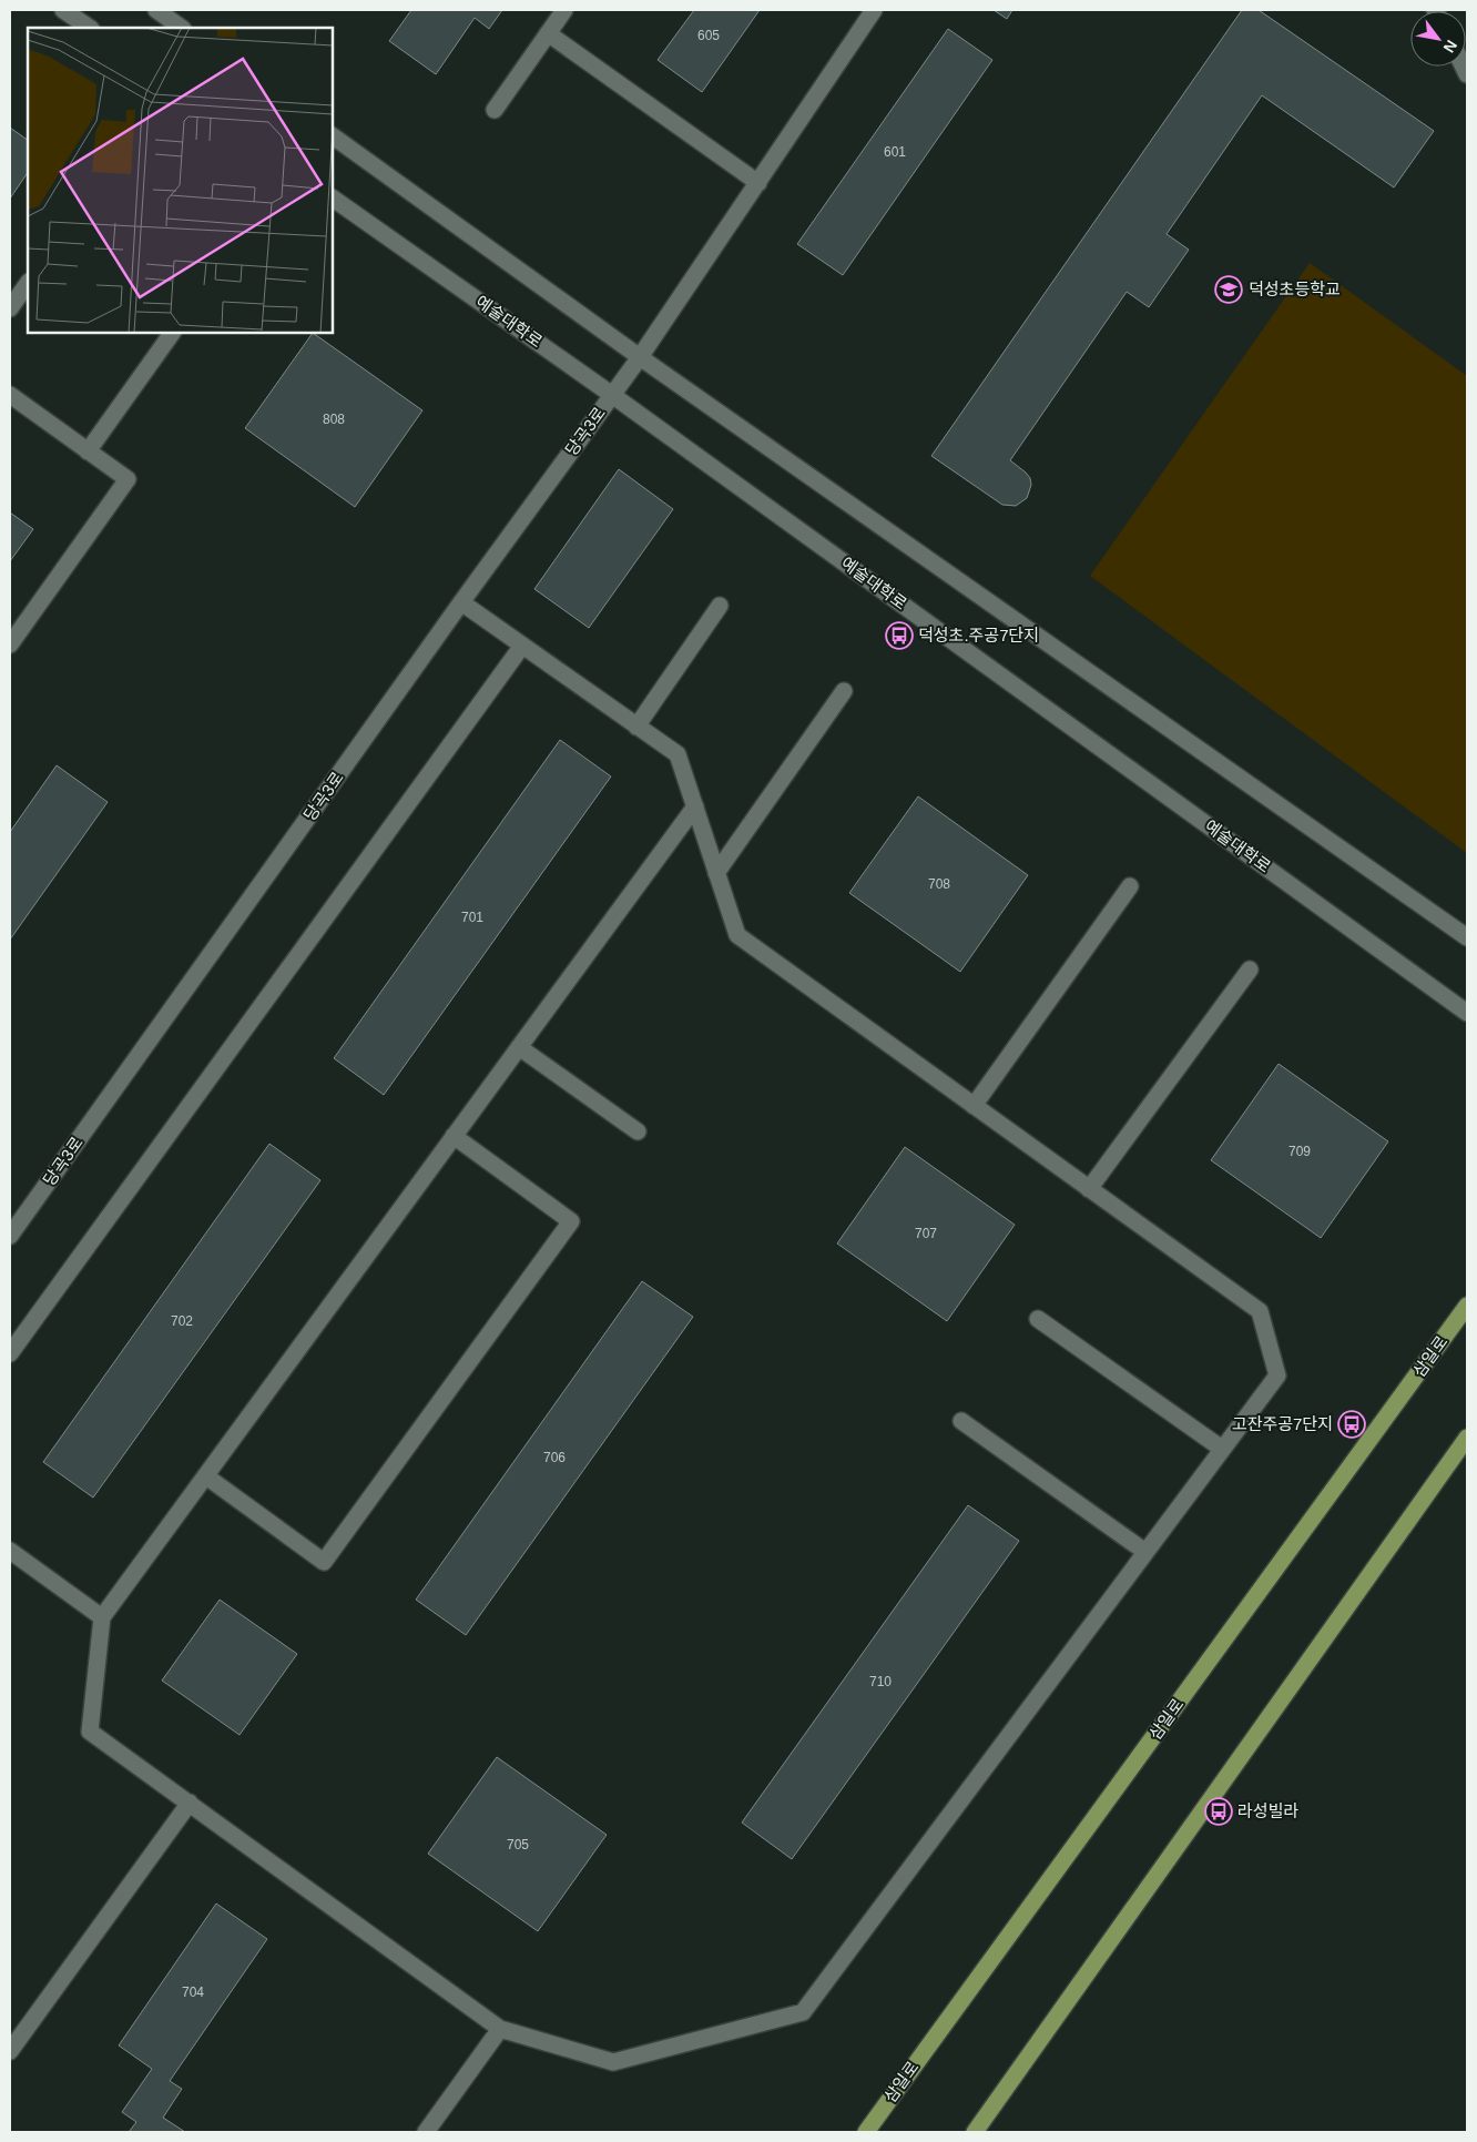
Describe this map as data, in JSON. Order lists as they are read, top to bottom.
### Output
{
  "streets": {
    "main road": ["삼일로"],
    "street": ["예술대학로", "당곡3로"]
  },
  "crossings": [
    ["예술대학로", "당곡3로"]
  ],
  "places": {
    "school or university": ["덕성초등학교"],
    "bus stop": ["덕성초.주공7단지", "고잔주공7단지", "라성빌라"]
  },
  "house_numbers": [
    "605",
    "601",
    "808",
    "708",
    "701",
    "709",
    "707",
    "702",
    "706",
    "710",
    "705",
    "704"
  ],
  "north": "bottom right"
}
